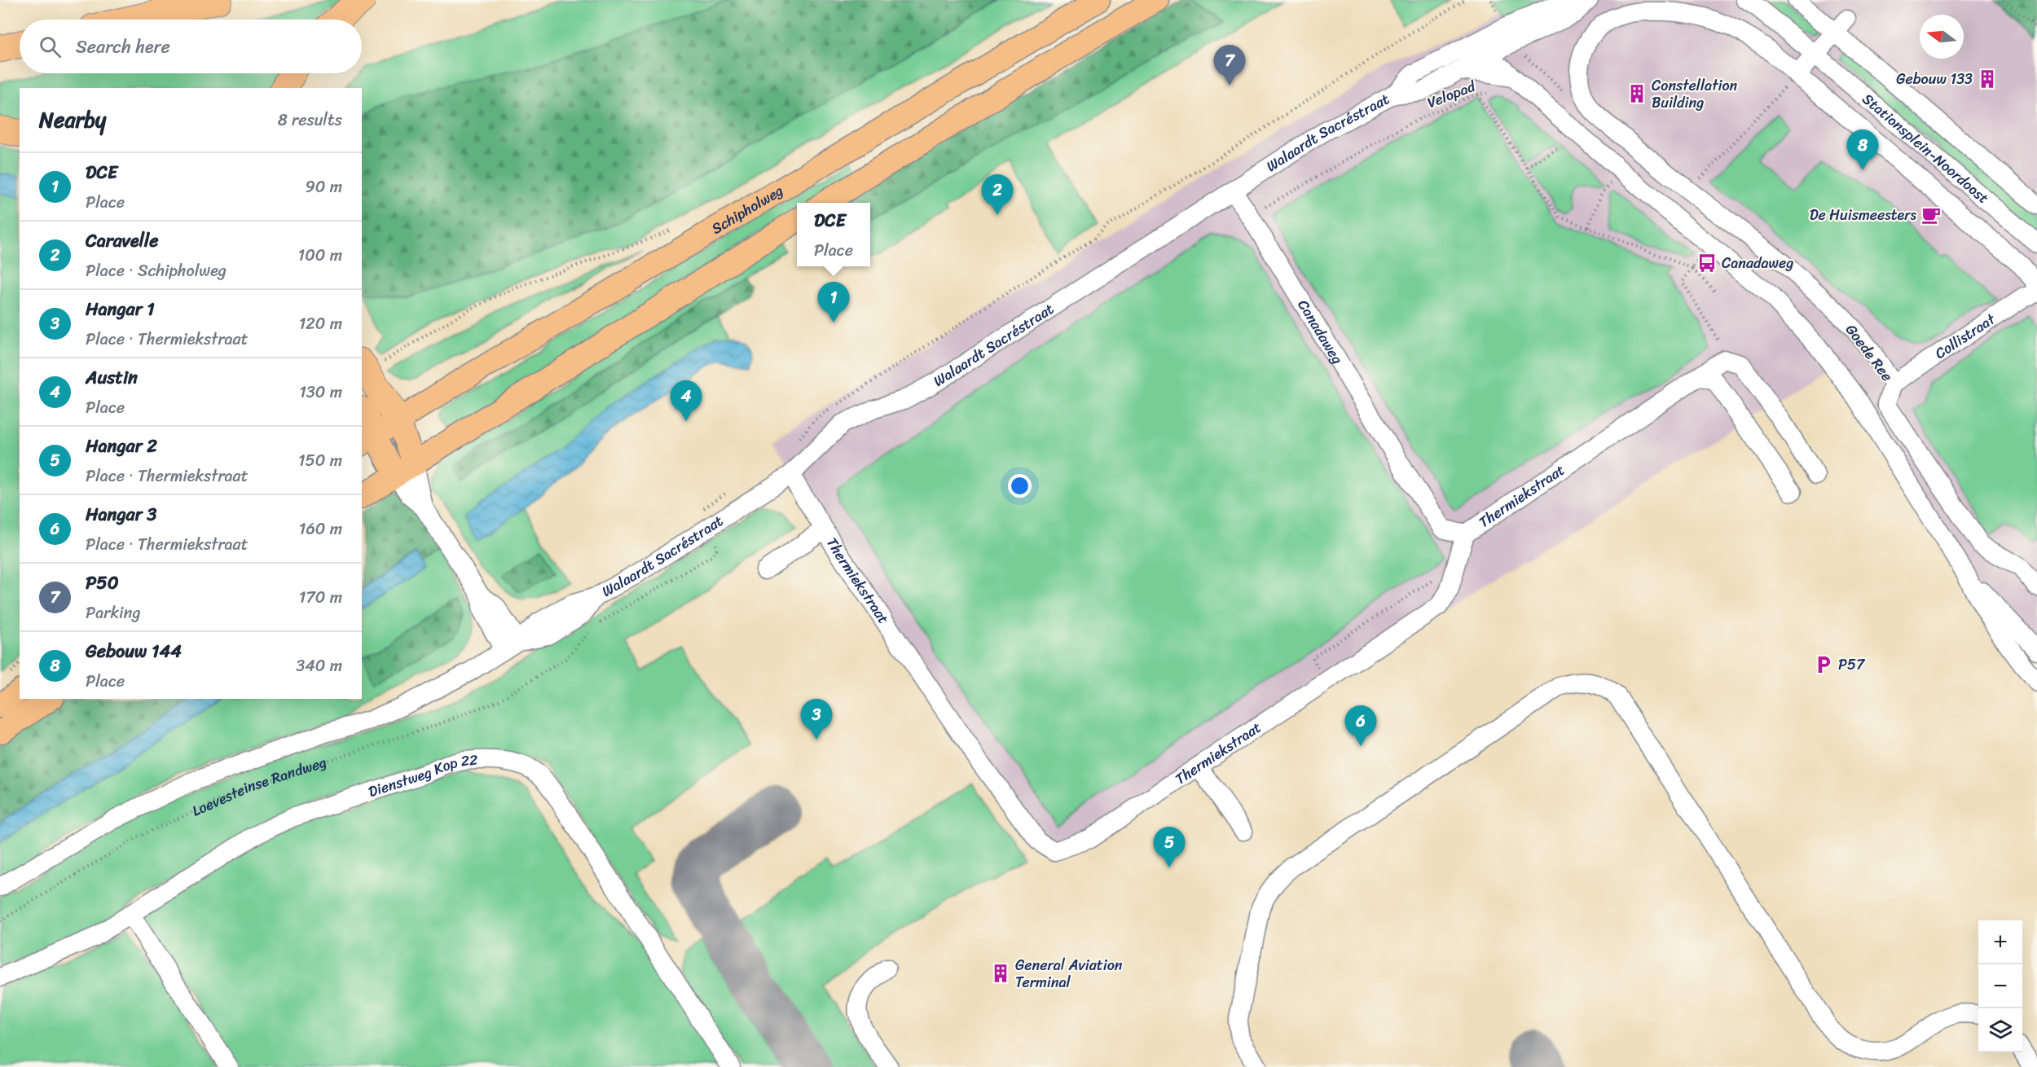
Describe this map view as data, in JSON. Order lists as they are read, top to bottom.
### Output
{
  "streets": {
    "main road": ["Schipholweg"],
    "street": [
      "Walaardt Sacréstraat",
      "Stationsplein-Noordoost",
      "Canadaweg",
      "Collistraat",
      "Goede Ree",
      "Thermiekstraat",
      "Dienstweg Kop 22",
      "Loevesteinse Randweg"
    ],
    "path": ["Velopad"]
  },
  "crossings": [
    ["Velopad", "Canadaweg"],
    ["Walaardt Sacréstraat", "Canadaweg"],
    ["Walaardt Sacréstraat", "Thermiekstraat"],
    ["Walaardt Sacréstraat", "Loevesteinse Randweg"],
    ["Stationsplein-Noordoost", "Goede Ree"],
    ["Canadaweg", "Thermiekstraat"],
    ["Collistraat", "Goede Ree"]
  ],
  "places": {
    "building": ["Gebouw 133", "Constellation Building", "General Aviation Terminal"],
    "cafe": ["De Huismeesters"],
    "bus stop": ["Canadaweg"],
    "parking": ["P57"]
  },
  "north": "left",
  "page": {
    "search": "Search here",
    "pins": [
      "7",
      "8",
      "2",
      "1",
      "4",
      "3",
      "6",
      "5"
    ],
    "heading": ["Nearby", "8 results"],
    "list": [
      {
        "mark": "1",
        "name": "DCE",
        "note": "Place",
        "value": "90 m"
      },
      {
        "mark": "2",
        "name": "Caravelle",
        "note": "Place · Schipholweg",
        "value": "100 m"
      },
      {
        "mark": "3",
        "name": "Hangar 1",
        "note": "Place · Thermiekstraat",
        "value": "120 m"
      },
      {
        "mark": "4",
        "name": "Austin",
        "note": "Place",
        "value": "130 m"
      },
      {
        "mark": "5",
        "name": "Hangar 2",
        "note": "Place · Thermiekstraat",
        "value": "150 m"
      },
      {
        "mark": "6",
        "name": "Hangar 3",
        "note": "Place · Thermiekstraat",
        "value": "160 m"
      },
      {
        "mark": "7",
        "name": "P50",
        "note": "Parking",
        "value": "170 m"
      },
      {
        "mark": "8",
        "name": "Gebouw 144",
        "note": "Place",
        "value": "340 m"
      }
    ],
    "popup": ["DCE", "Place"],
    "map_buttons": ["+", "−"]
  }
}
